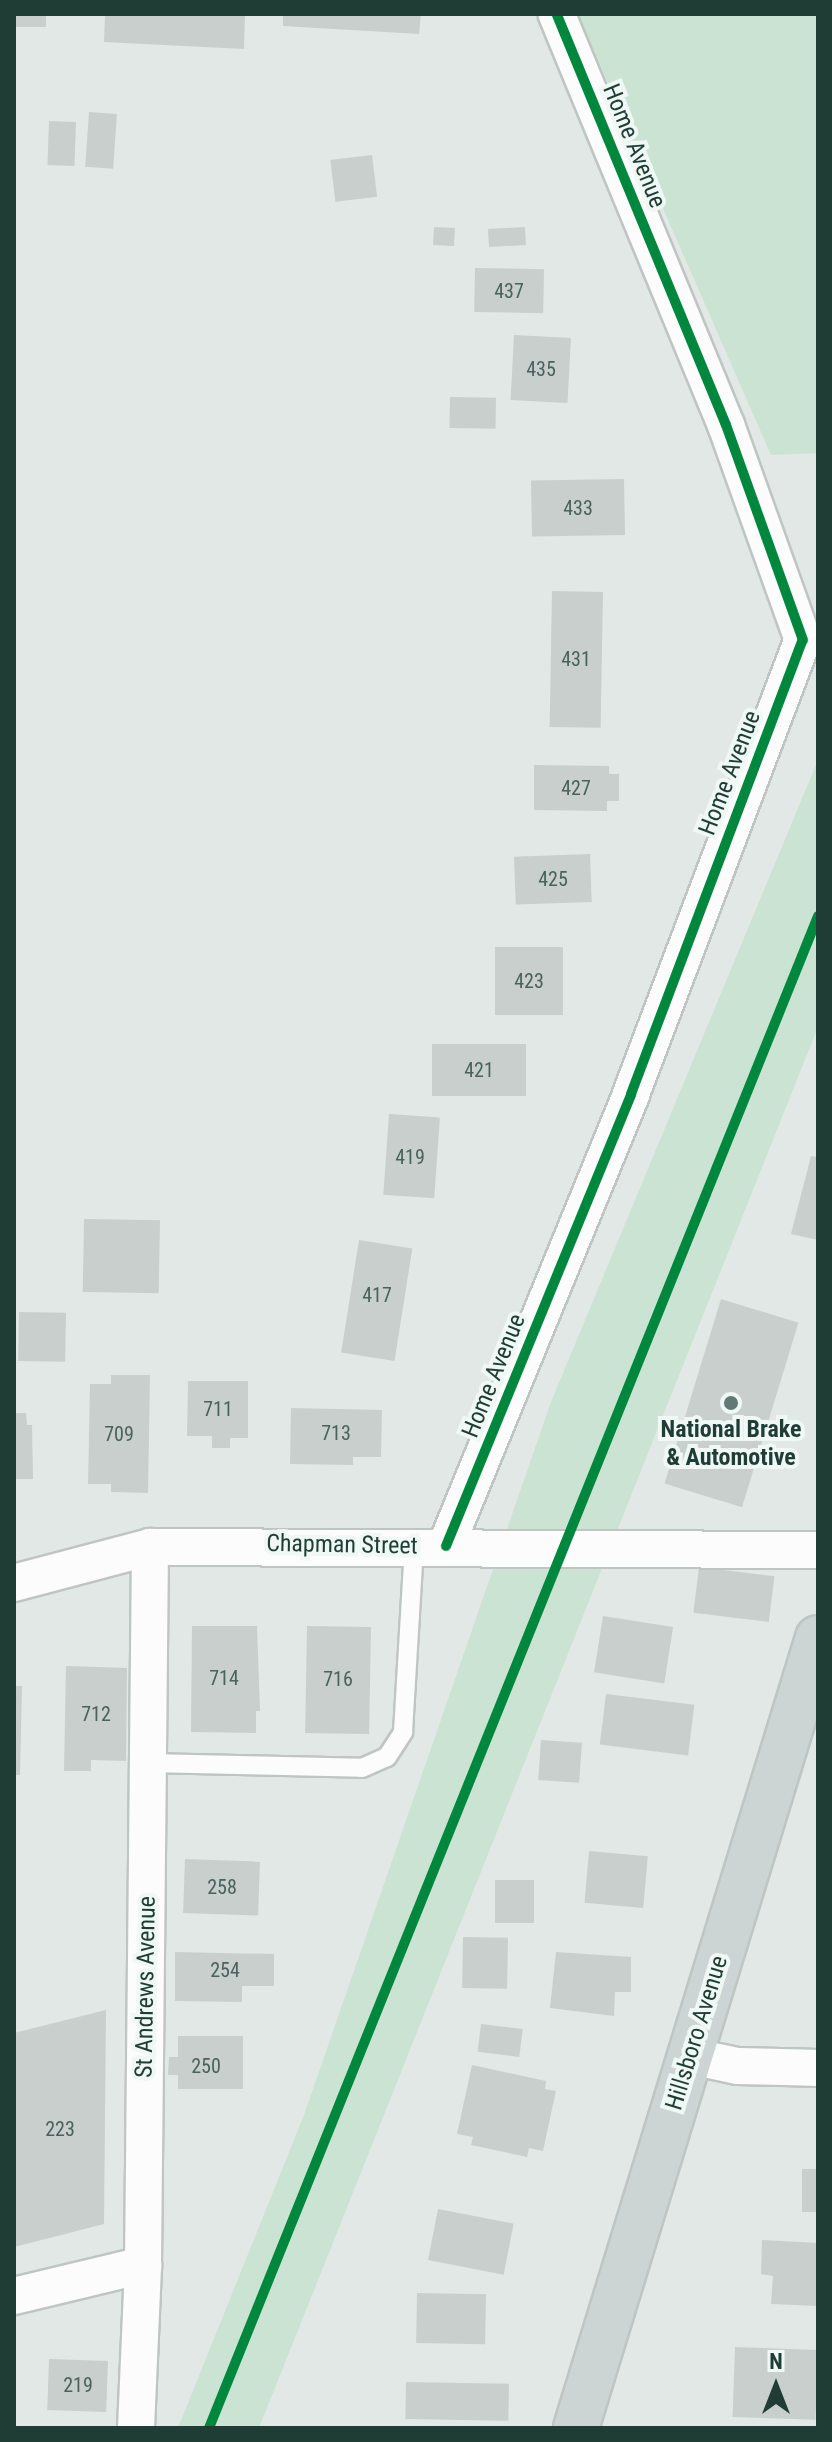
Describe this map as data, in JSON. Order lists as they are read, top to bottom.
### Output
{
  "streets": {
    "main road": ["Hillsboro Avenue"],
    "street": ["Home Avenue", "Chapman Street", "St Andrews Avenue"]
  },
  "crossings": [
    ["Home Avenue", "Chapman Street"],
    ["Chapman Street", "St Andrews Avenue"]
  ],
  "places": ["National Brake & Automotive"],
  "house_numbers": [
    "437",
    "435",
    "433",
    "431",
    "427",
    "425",
    "423",
    "421",
    "419",
    "417",
    "711",
    "713",
    "709",
    "714",
    "716",
    "712",
    "258",
    "254",
    "250",
    "223",
    "219"
  ],
  "north": "top"
}
